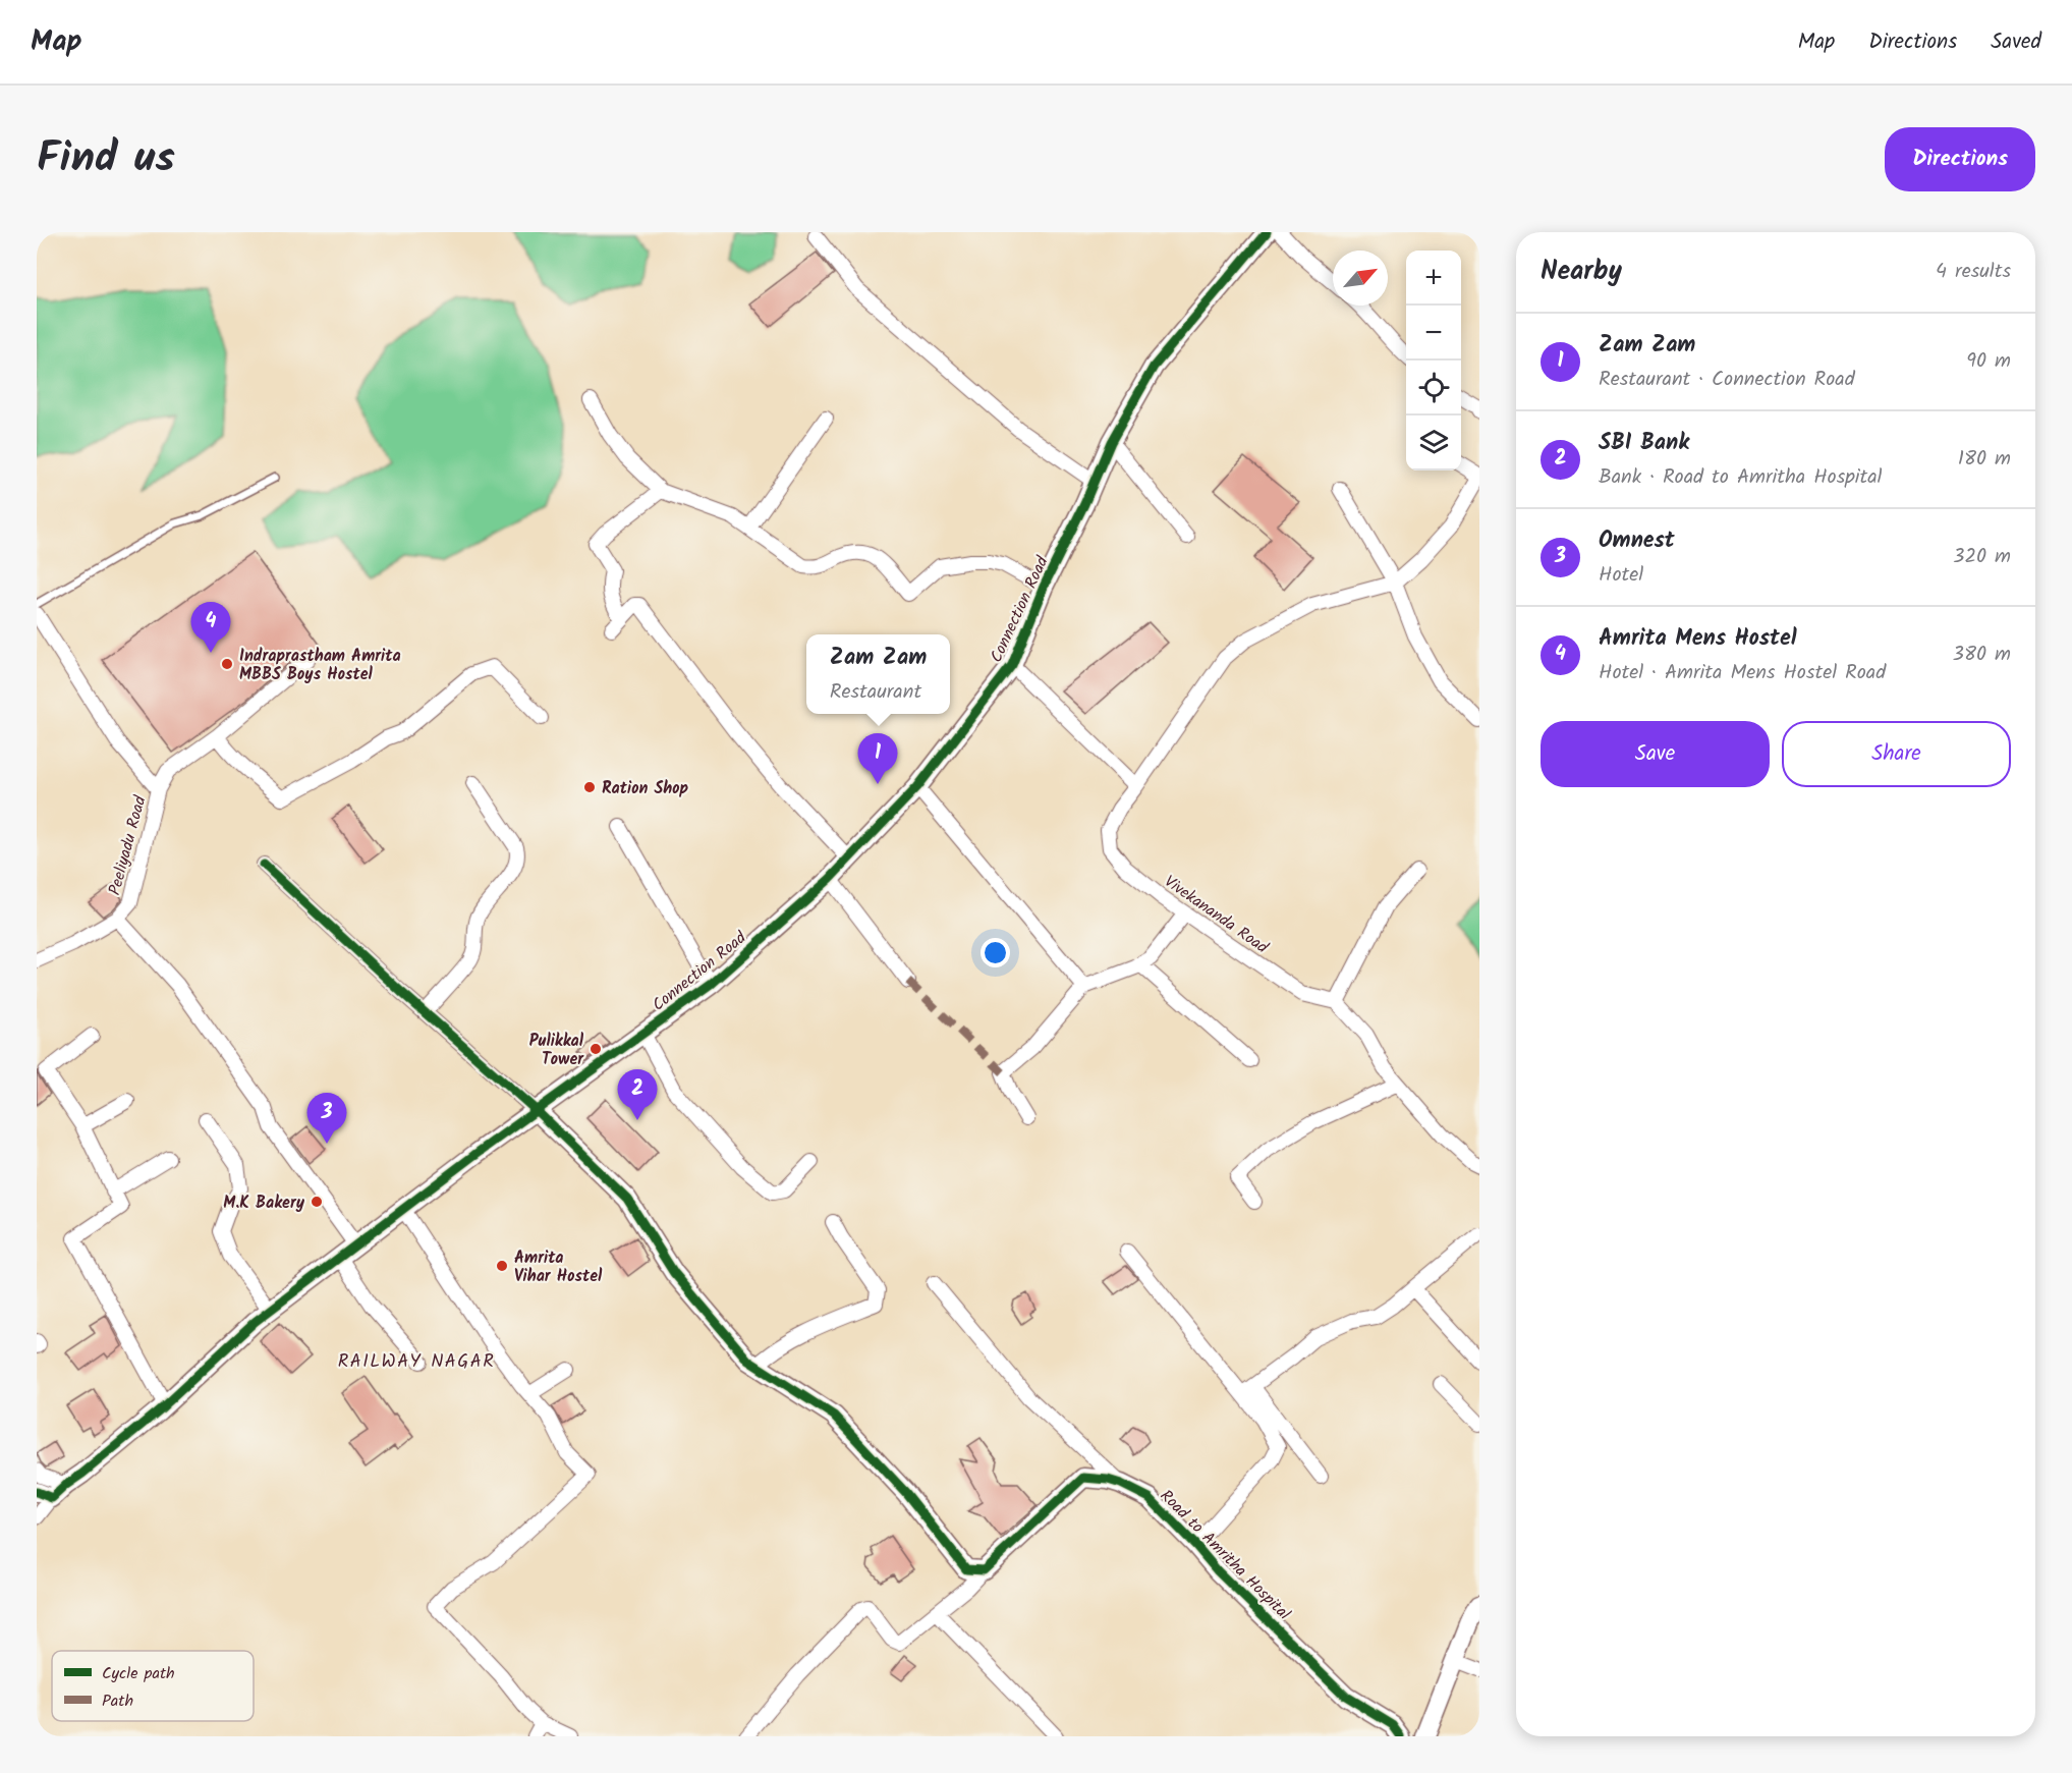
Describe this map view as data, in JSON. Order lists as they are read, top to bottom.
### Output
{
  "streets": {
    "street": [
      "Connection Road",
      "Peeliyadu Road",
      "Vivekananda Road",
      "Road to Amritha Hospital"
    ]
  },
  "districts": ["RAILWAY NAGAR"],
  "places": [
    "Indraprastham Amrita MBBS Boys Hostel",
    "Ration Shop",
    "Pulikkal Tower",
    "M.K Bakery",
    "Amrita Vihar Hostel"
  ],
  "legend": ["Cycle path", "Path"],
  "north": "top right",
  "page": {
    "header": "Map",
    "nav": ["Map", "Directions", "Saved"],
    "title": "Find us",
    "buttons": [
      "Directions",
      ["Save", "Share"]
    ],
    "heading": ["Nearby", "4 results"],
    "map_buttons": ["+", "−"],
    "list": [
      {
        "mark": "1",
        "name": "Zam Zam",
        "note": "Restaurant · Connection Road",
        "value": "90 m"
      },
      {
        "mark": "2",
        "name": "SBI Bank",
        "note": "Bank · Road to Amritha Hospital",
        "value": "180 m"
      },
      {
        "mark": "3",
        "name": "Omnest",
        "note": "Hotel",
        "value": "320 m"
      },
      {
        "mark": "4",
        "name": "Amrita Mens Hostel",
        "note": "Hotel · Amrita Mens Hostel Road",
        "value": "380 m"
      }
    ],
    "pins": [
      "4",
      "1",
      "2",
      "3"
    ],
    "popup": ["Zam Zam", "Restaurant"]
  }
}
